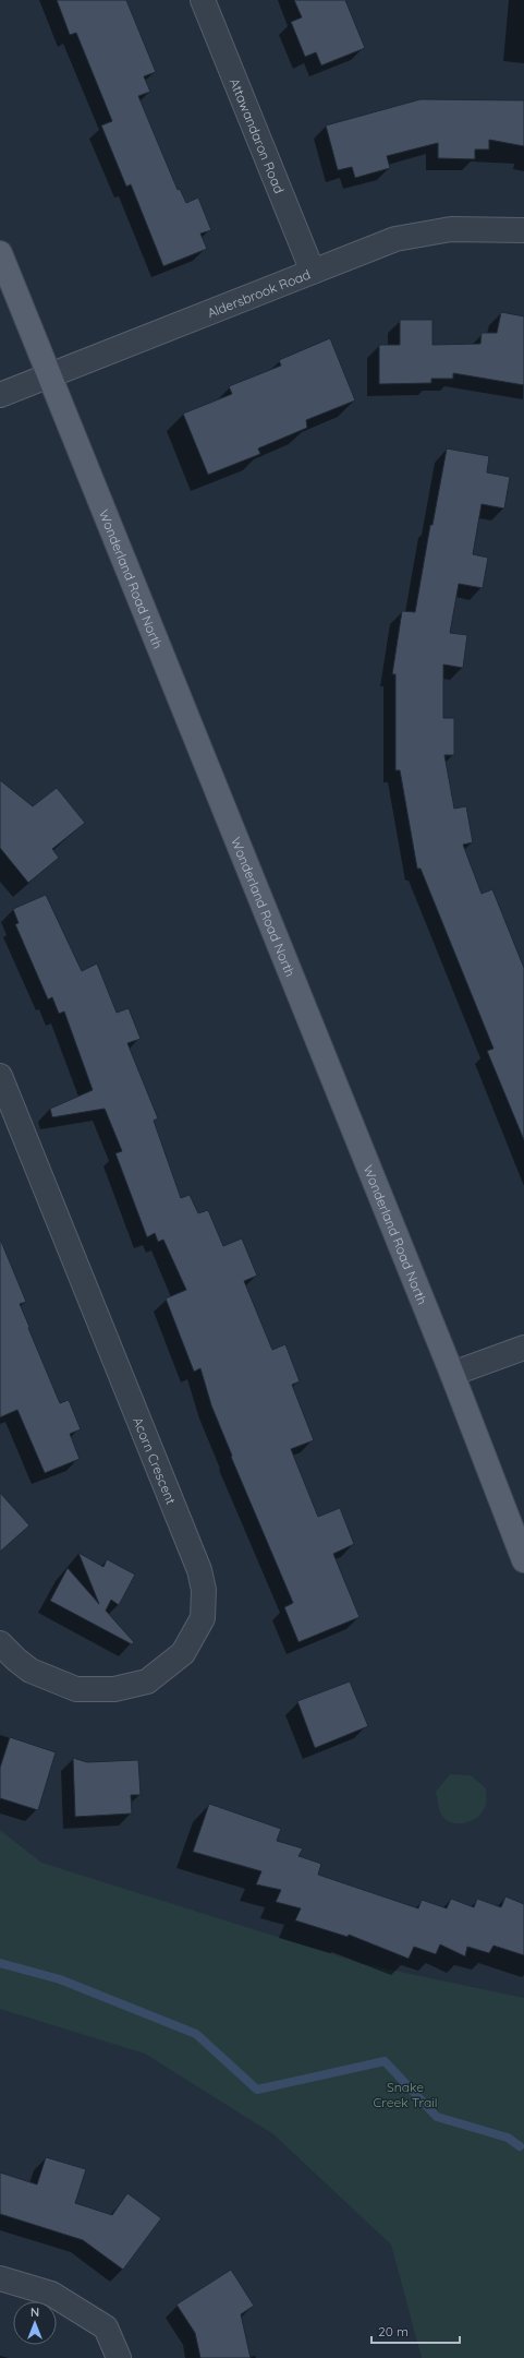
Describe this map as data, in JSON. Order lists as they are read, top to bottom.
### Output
{
  "streets": {
    "main road": ["Wonderland Road North"],
    "street": ["Attawandaron Road", "Aldersbrook Road", "Acorn Crescent"]
  },
  "crossings": [
    ["Attawandaron Road", "Aldersbrook Road"],
    ["Aldersbrook Road", "Wonderland Road North"]
  ],
  "parks": ["Snake Creek Trail"],
  "scale_bar": "20 m",
  "north": "top"
}
